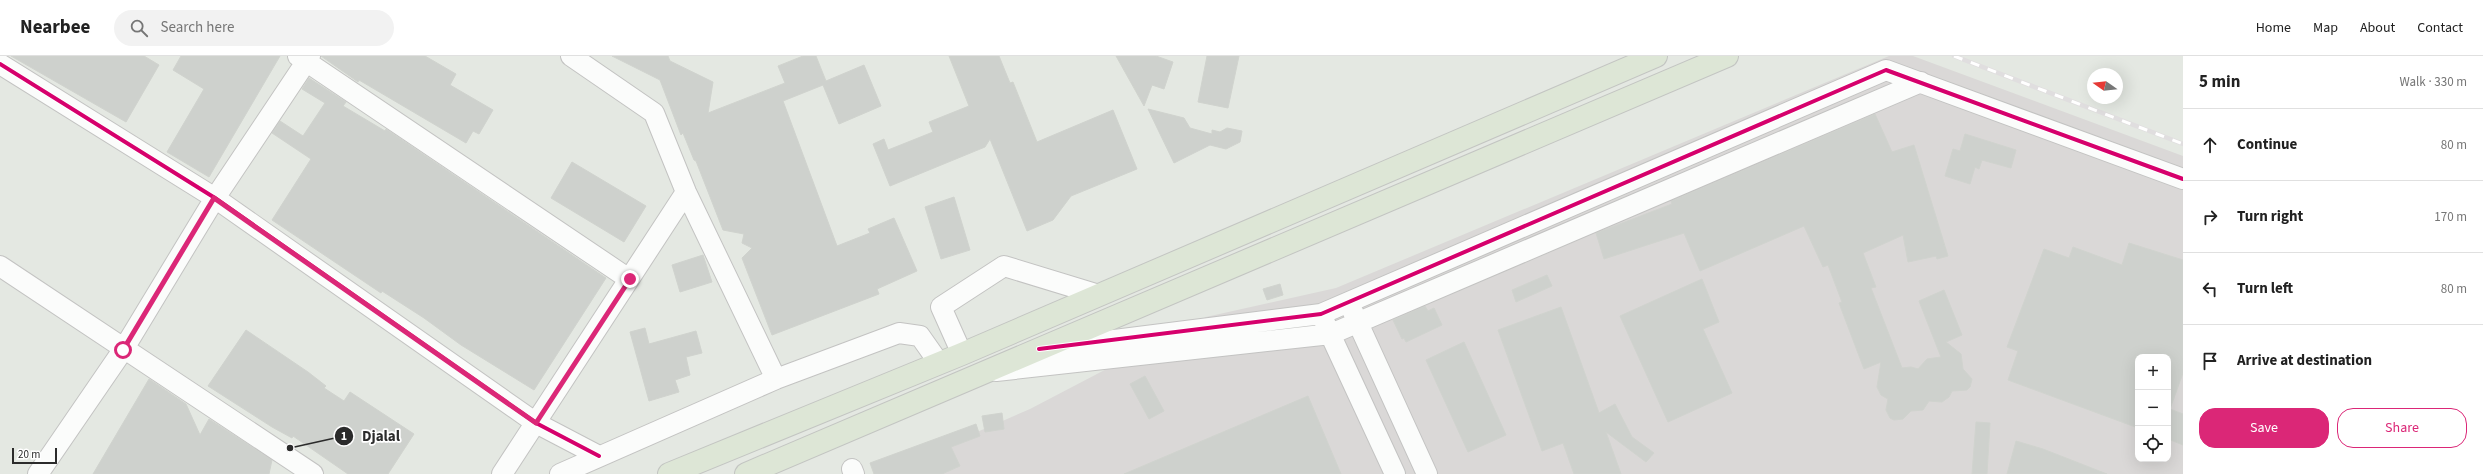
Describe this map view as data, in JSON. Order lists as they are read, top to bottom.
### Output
{
  "places": ["Djalal"],
  "scale_bar": "20 m",
  "north": "left",
  "page": {
    "header": "Nearbee",
    "search": "Search here",
    "nav": [
      "Home",
      "Map",
      "About",
      "Contact"
    ],
    "heading": ["5 min", "Walk · 330 m"],
    "list": [
      ["Continue", "80 m"],
      ["Turn right", "170 m"],
      ["Turn left", "80 m"],
      "Arrive at destination"
    ],
    "map_buttons": ["+", "−"],
    "buttons": ["Save", "Share"],
    "scale": "20 m"
  }
}
